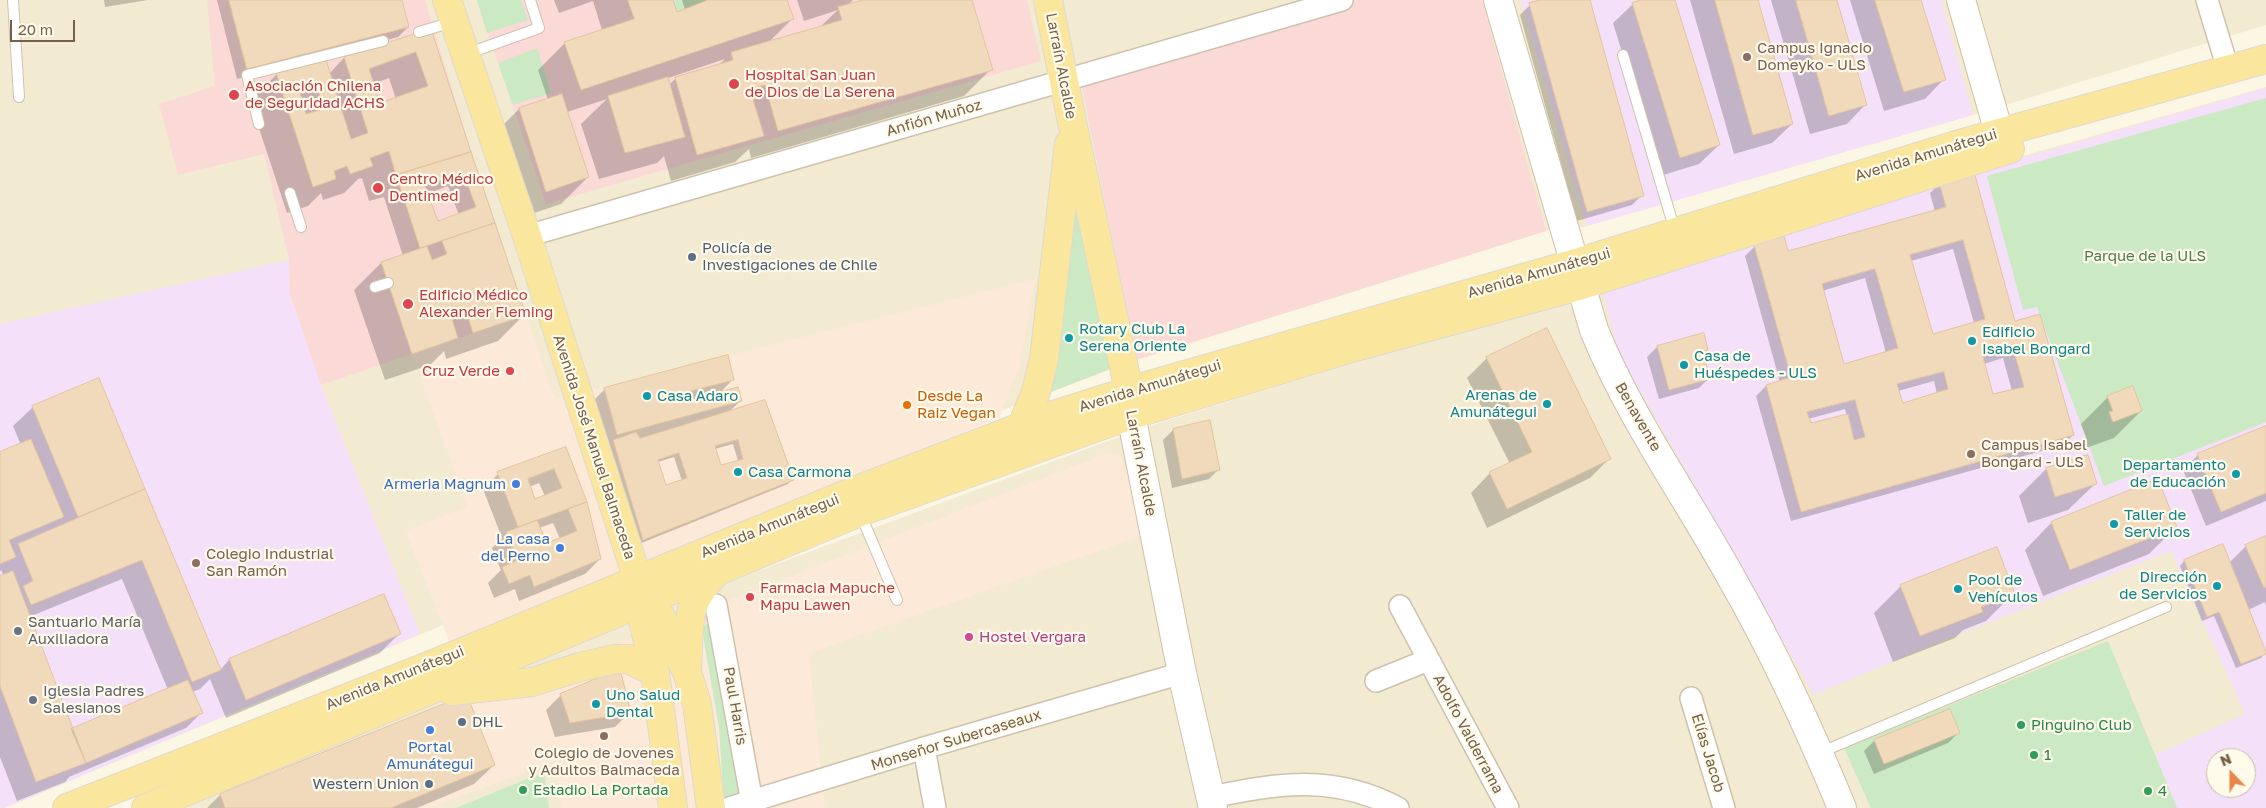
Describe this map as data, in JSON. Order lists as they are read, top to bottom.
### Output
{
  "streets": {
    "main road": [
      "Larraín Alcalde",
      "Avenida Amunátegui",
      "Benavente",
      "Avenida José Manuel Balmaceda"
    ],
    "street": [
      "Anfión Muñoz",
      "Paul Harris",
      "Adolfo Valderrama",
      "Monseñor Subercaseaux",
      "Elías Jacob"
    ]
  },
  "crossings": [
    ["Larraín Alcalde", "Anfión Muñoz"],
    ["Larraín Alcalde", "Avenida Amunátegui"],
    ["Larraín Alcalde", "Monseñor Subercaseaux"],
    ["Anfión Muñoz", "Avenida José Manuel Balmaceda"],
    ["Avenida Amunátegui", "Benavente"],
    ["Avenida Amunátegui", "Avenida José Manuel Balmaceda"],
    ["Paul Harris", "Monseñor Subercaseaux"]
  ],
  "parks": ["Parque de la ULS"],
  "places": [
    "Campus Ignacio Domeyko - ULS",
    "Hospital San Juan de Dios de La Serena",
    "Asociación Chilena de Seguridad ACHS",
    "Centro Médico Dentimed",
    "Policía de Investigaciones de Chile",
    "Edificio Médico Alexander Fleming",
    "Rotary Club La Serena Oriente",
    "Edificio Isabel Bongard",
    "Casa de Huéspedes - ULS",
    "Cruz Verde",
    "Casa Adaro",
    "Arenas de Amunátegui",
    "Desde La Raiz Vegan",
    "Campus Isabel Bongard - ULS",
    "Casa Carmona",
    "Departamento de Educación",
    "Armeria Magnum",
    "Taller de Servicios",
    "La casa del Perno",
    "Colegio Industrial San Ramón",
    "Dirección de Servicios",
    "Pool de Vehículos",
    "Farmacia Mapuche Mapu Lawen",
    "Santuario María Auxiliadora",
    "Hostel Vergara",
    "Iglesia Padres Salesianos",
    "Uno Salud Dental",
    "DHL",
    "Pinguino Club",
    "Portal Amunátegui",
    "Colegio de Jovenes y Adultos Balmaceda",
    "1",
    "Western Union",
    "Estadio La Portada",
    "4"
  ],
  "scale_bar": "20 m",
  "north": "top"
}
